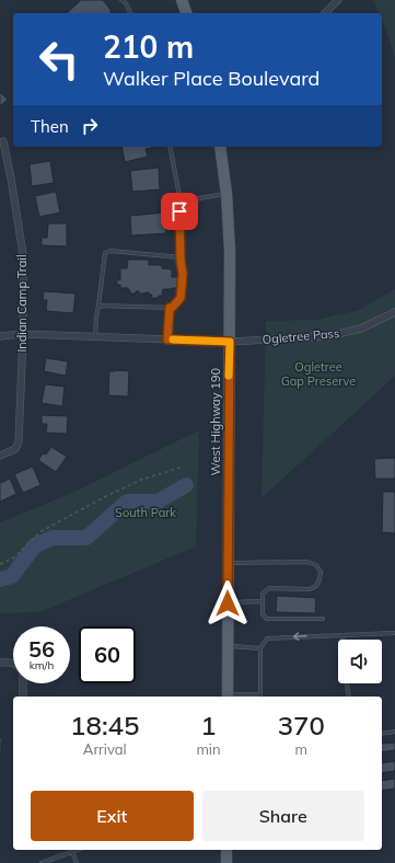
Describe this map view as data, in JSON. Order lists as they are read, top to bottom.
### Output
{
  "streets": {
    "main road": ["West Highway 190"],
    "street": ["Indian Camp Trail", "Ogletree Pass"]
  },
  "crossings": [
    ["Indian Camp Trail", "Ogletree Pass"],
    ["Ogletree Pass", "West Highway 190"]
  ],
  "parks": ["Ogletree Gap Preserve", "South Park"],
  "page": {
    "turn": ["210 m", "Walker Place Boulevard"],
    "then": "Then",
    "speed": "56 km/h",
    "limit": "60",
    "eta": [
      "18:45",
      "Arrival",
      "1",
      "min",
      "370",
      "m"
    ],
    "buttons": ["Exit", "Share"]
  }
}
